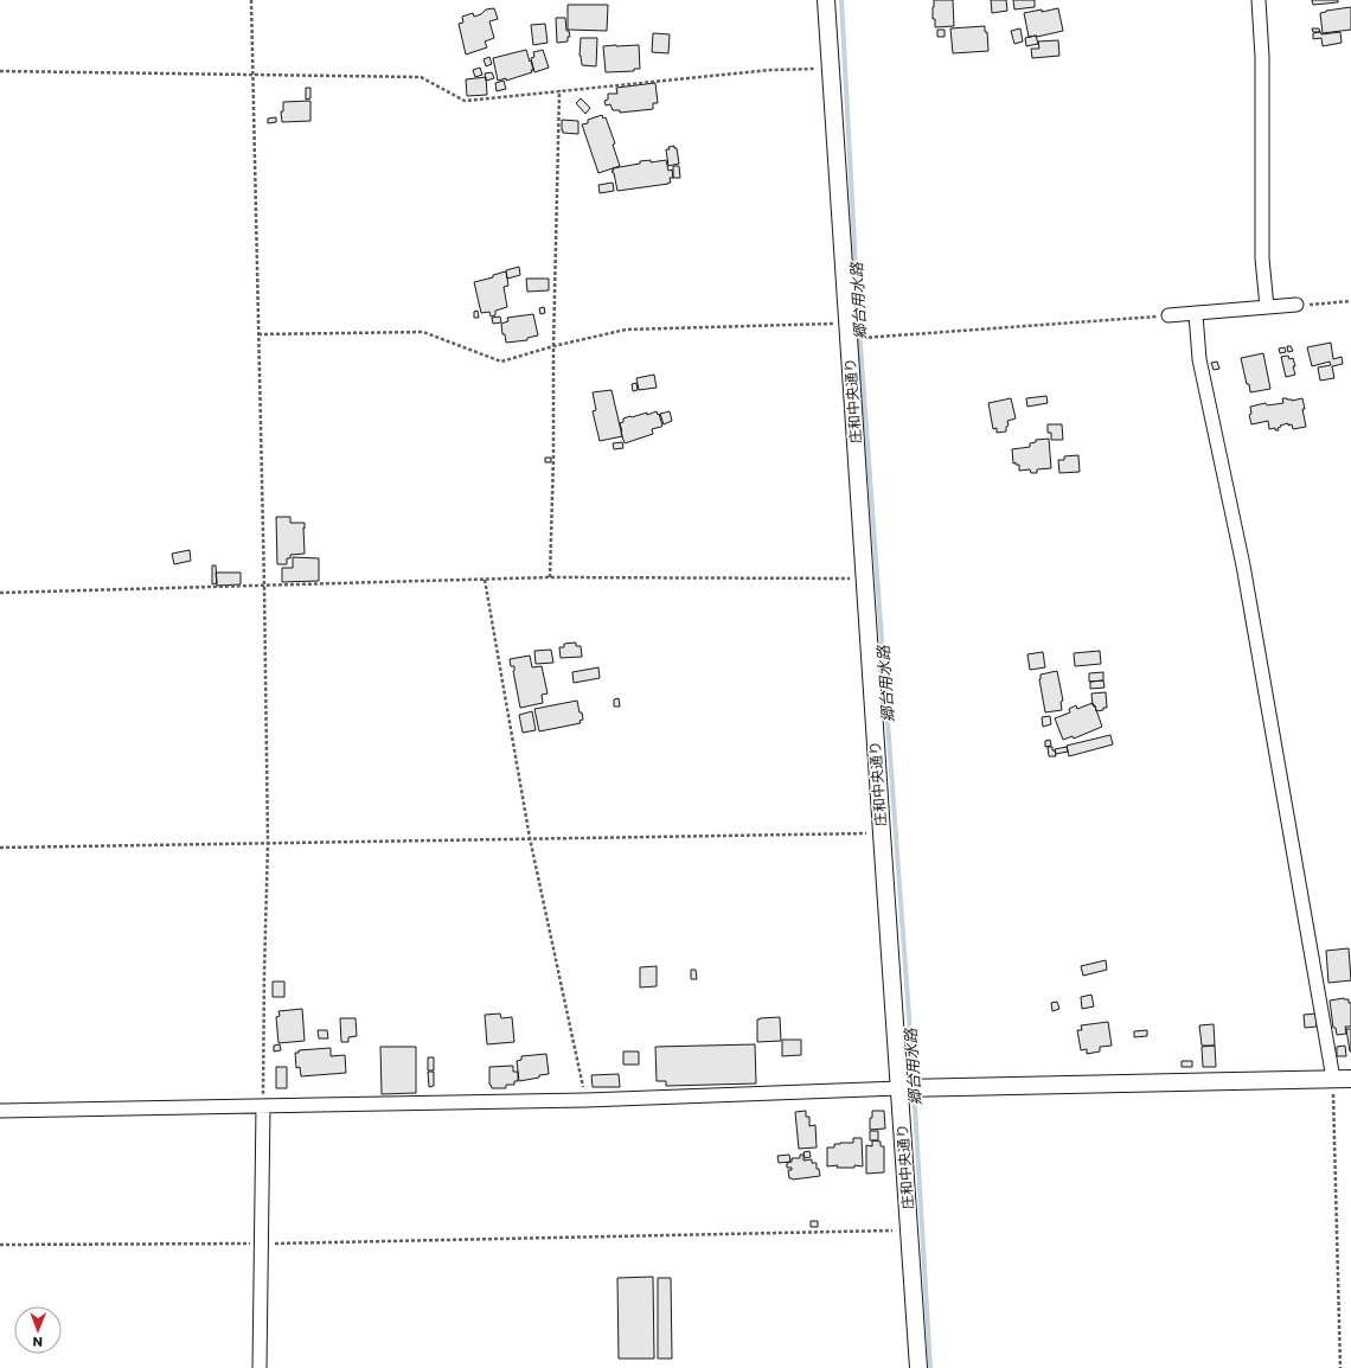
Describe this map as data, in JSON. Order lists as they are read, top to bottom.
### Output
{
  "streets": {
    "street": ["庄和中央通り"]
  },
  "water": ["郷台用水路"],
  "north": "bottom"
}
